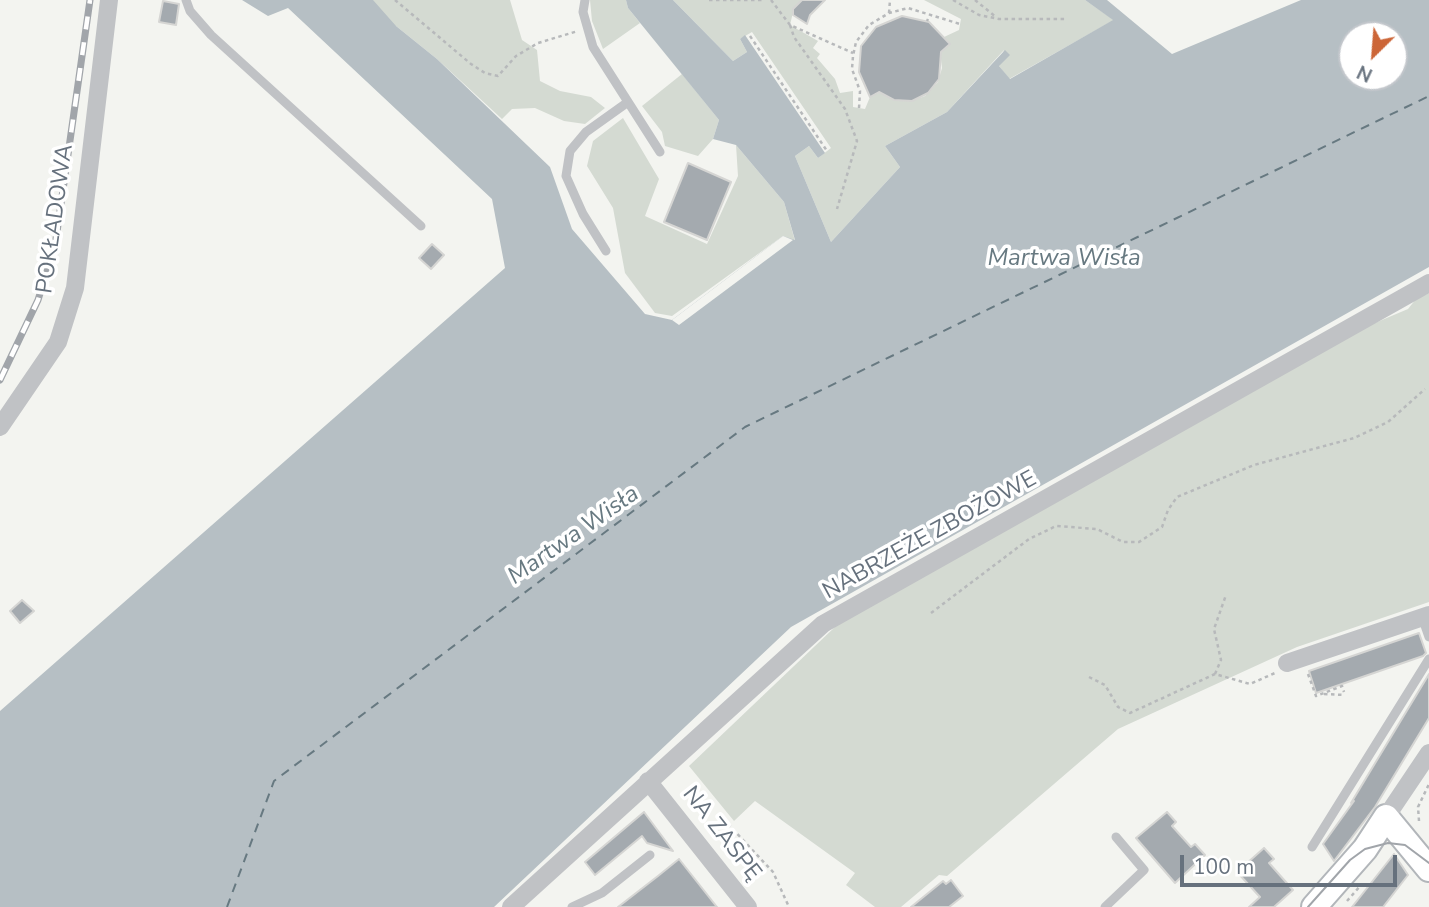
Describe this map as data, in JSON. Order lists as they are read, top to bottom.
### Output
{
  "streets": {
    "street": ["POKŁADOWA", "NABRZEŻE ZBOŻOWE", "NA ZASPĘ"]
  },
  "crossings": [
    ["NABRZEŻE ZBOŻOWE", "NA ZASPĘ"]
  ],
  "water": ["Martwa Wisła"],
  "scale_bar": "100 m",
  "north": "bottom left"
}
